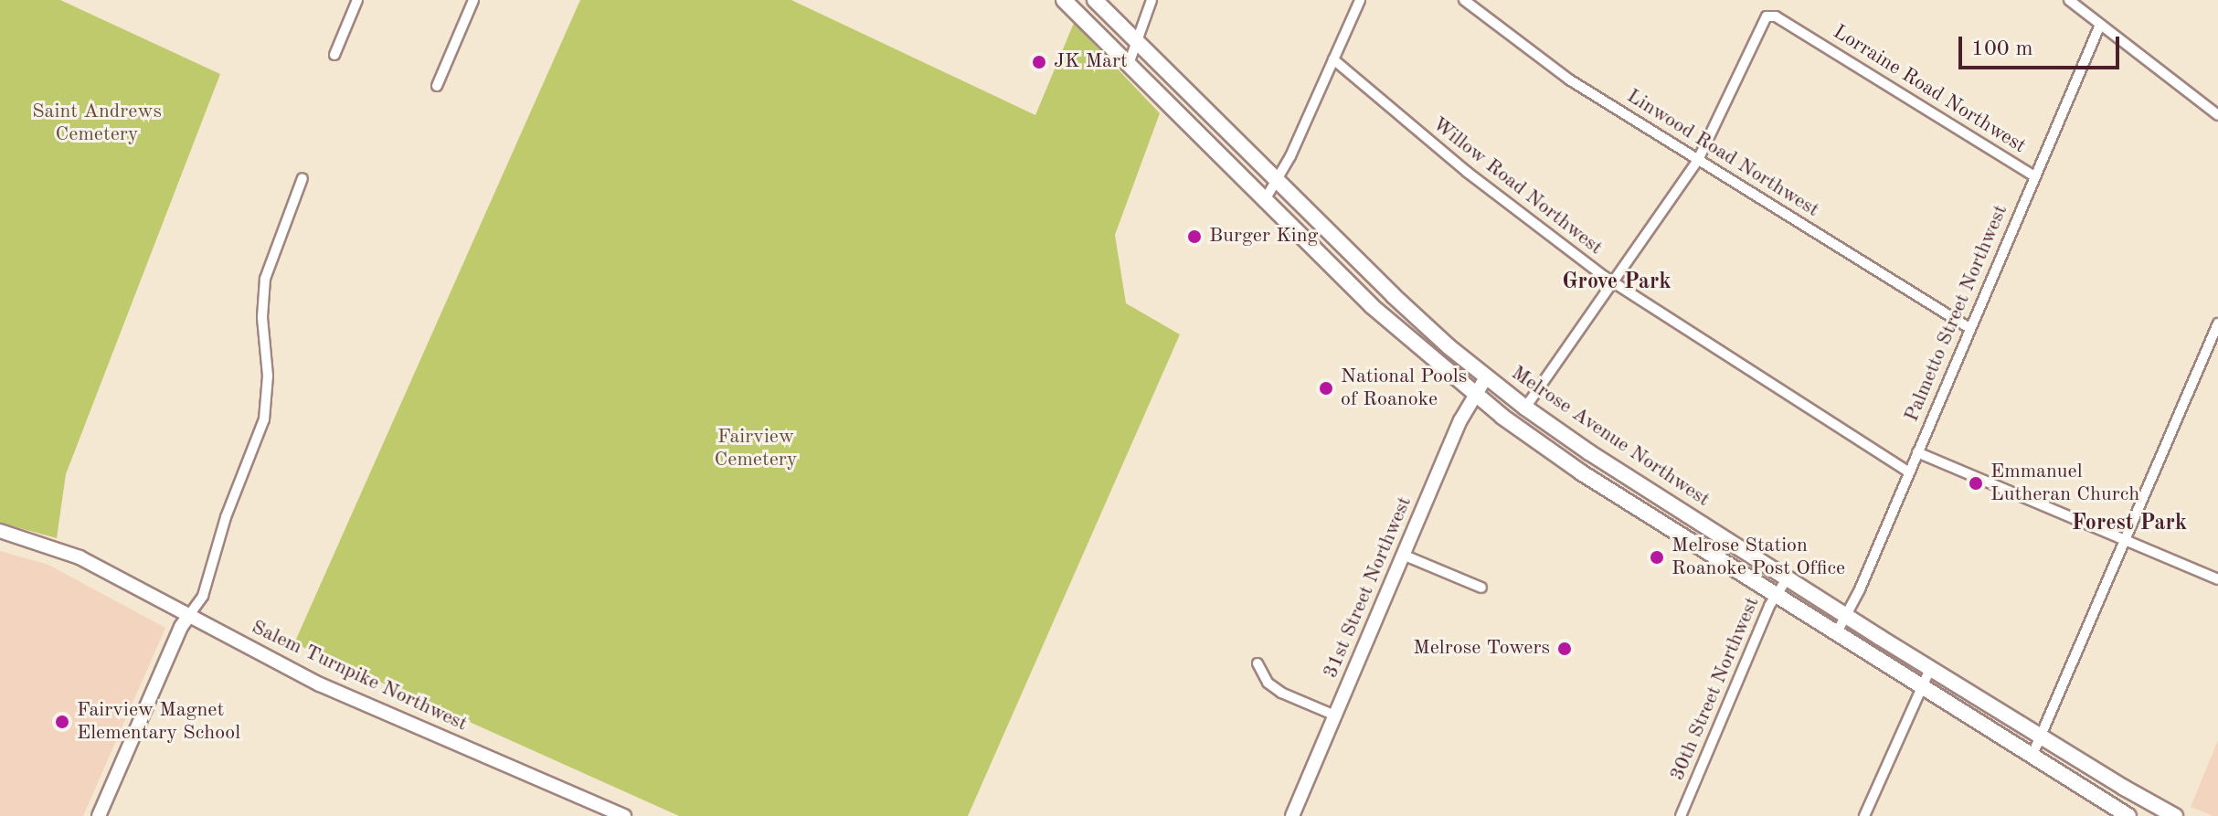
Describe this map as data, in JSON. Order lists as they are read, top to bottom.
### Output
{
  "streets": {
    "main road": ["Melrose Avenue Northwest"],
    "street": [
      "Lorraine Road Northwest",
      "Linwood Road Northwest",
      "Willow Road Northwest",
      "Palmetto Street Northwest",
      "31st Street Northwest",
      "Salem Turnpike Northwest",
      "30th Street Northwest"
    ]
  },
  "crossings": [
    ["Lorraine Road Northwest", "Linwood Road Northwest"],
    ["Lorraine Road Northwest", "Palmetto Street Northwest"],
    ["Linwood Road Northwest", "Palmetto Street Northwest"],
    ["Willow Road Northwest", "Palmetto Street Northwest"],
    ["Palmetto Street Northwest", "Melrose Avenue Northwest"],
    ["Melrose Avenue Northwest", "31st Street Northwest"],
    ["Melrose Avenue Northwest", "30th Street Northwest"]
  ],
  "districts": ["Grove Park", "Forest Park"],
  "parks": ["Saint Andrews Cemetery", "Fairview Cemetery"],
  "places": [
    "JK Mart",
    "Burger King",
    "National Pools of Roanoke",
    "Emmanuel Lutheran Church",
    "Melrose Station Roanoke Post Office",
    "Melrose Towers",
    "Fairview Magnet Elementary School"
  ],
  "scale_bar": "100 m"
}
